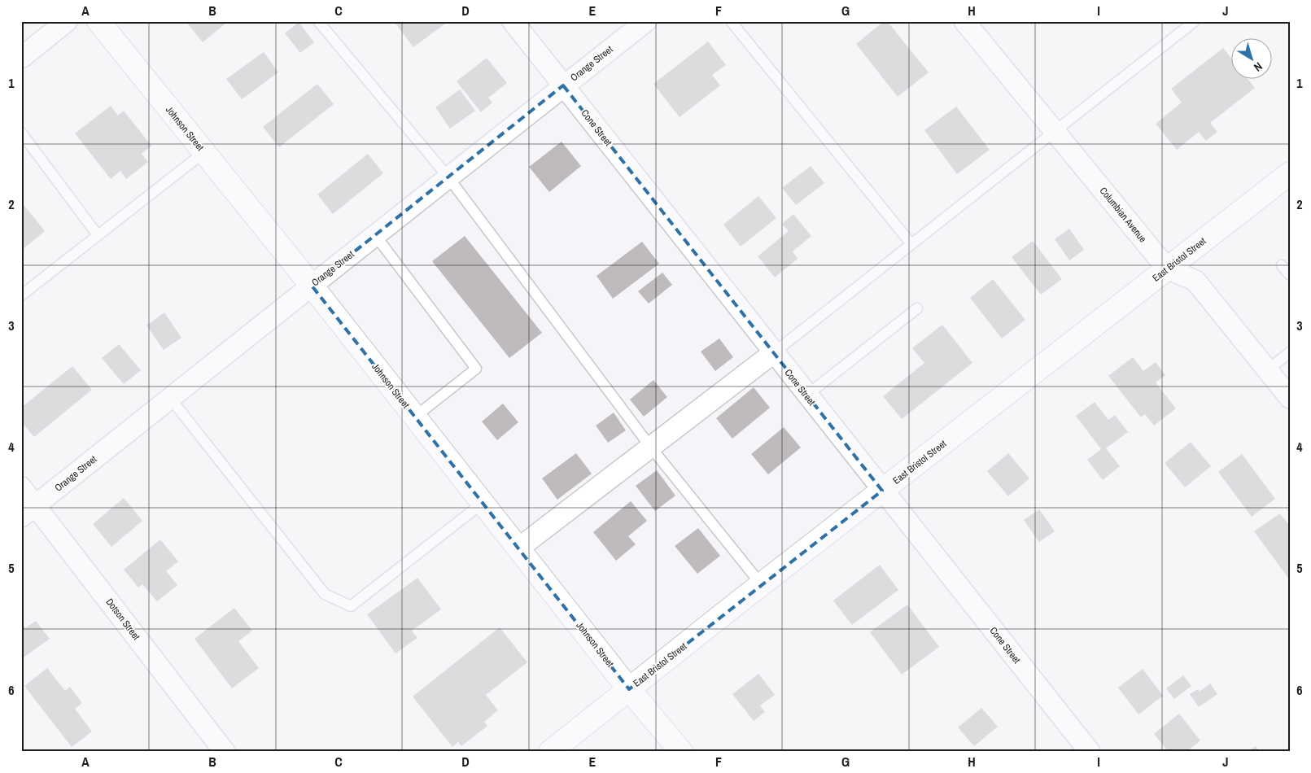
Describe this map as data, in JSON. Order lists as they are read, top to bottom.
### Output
{
  "streets": {
    "main road": ["Johnson Street", "East Bristol Street"],
    "street": [
      "Orange Street",
      "Cone Street",
      "Columbian Avenue",
      "Dotson Street"
    ]
  },
  "crossings": [
    ["Orange Street", "Cone Street"],
    ["Orange Street", "Johnson Street"],
    ["Orange Street", "Dotson Street"],
    ["Cone Street", "East Bristol Street"],
    ["Johnson Street", "East Bristol Street"],
    ["Columbian Avenue", "East Bristol Street"]
  ],
  "north": "bottom right",
  "grid": {
    "columns": [
      "A",
      "B",
      "C",
      "D",
      "E",
      "F",
      "G",
      "H",
      "I",
      "J"
    ],
    "rows": [
      "1",
      "2",
      "3",
      "4",
      "5",
      "6"
    ]
  }
}
